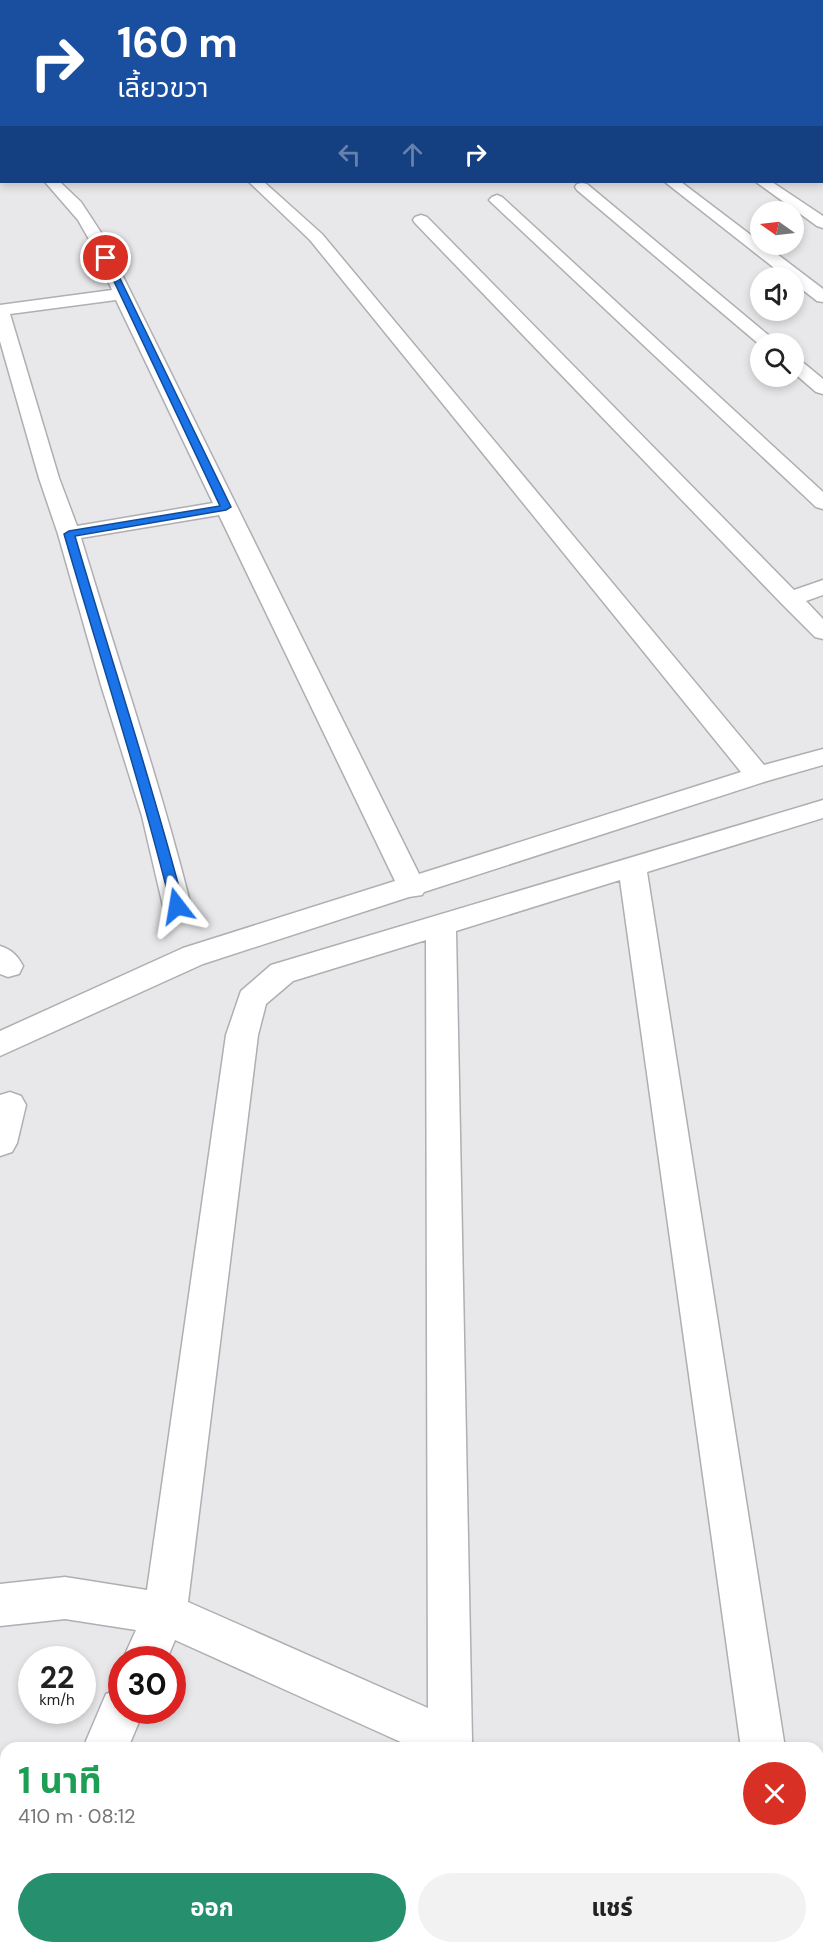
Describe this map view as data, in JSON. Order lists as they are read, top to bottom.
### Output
{
  "north": "left",
  "page": {
    "turn": ["160 m", "เลี้ยวขวา"],
    "speed": "22 km/h",
    "limit": "30",
    "heading": ["1 นาที", "410 m · 08:12"],
    "buttons": ["ออก", "แชร์"]
  }
}
